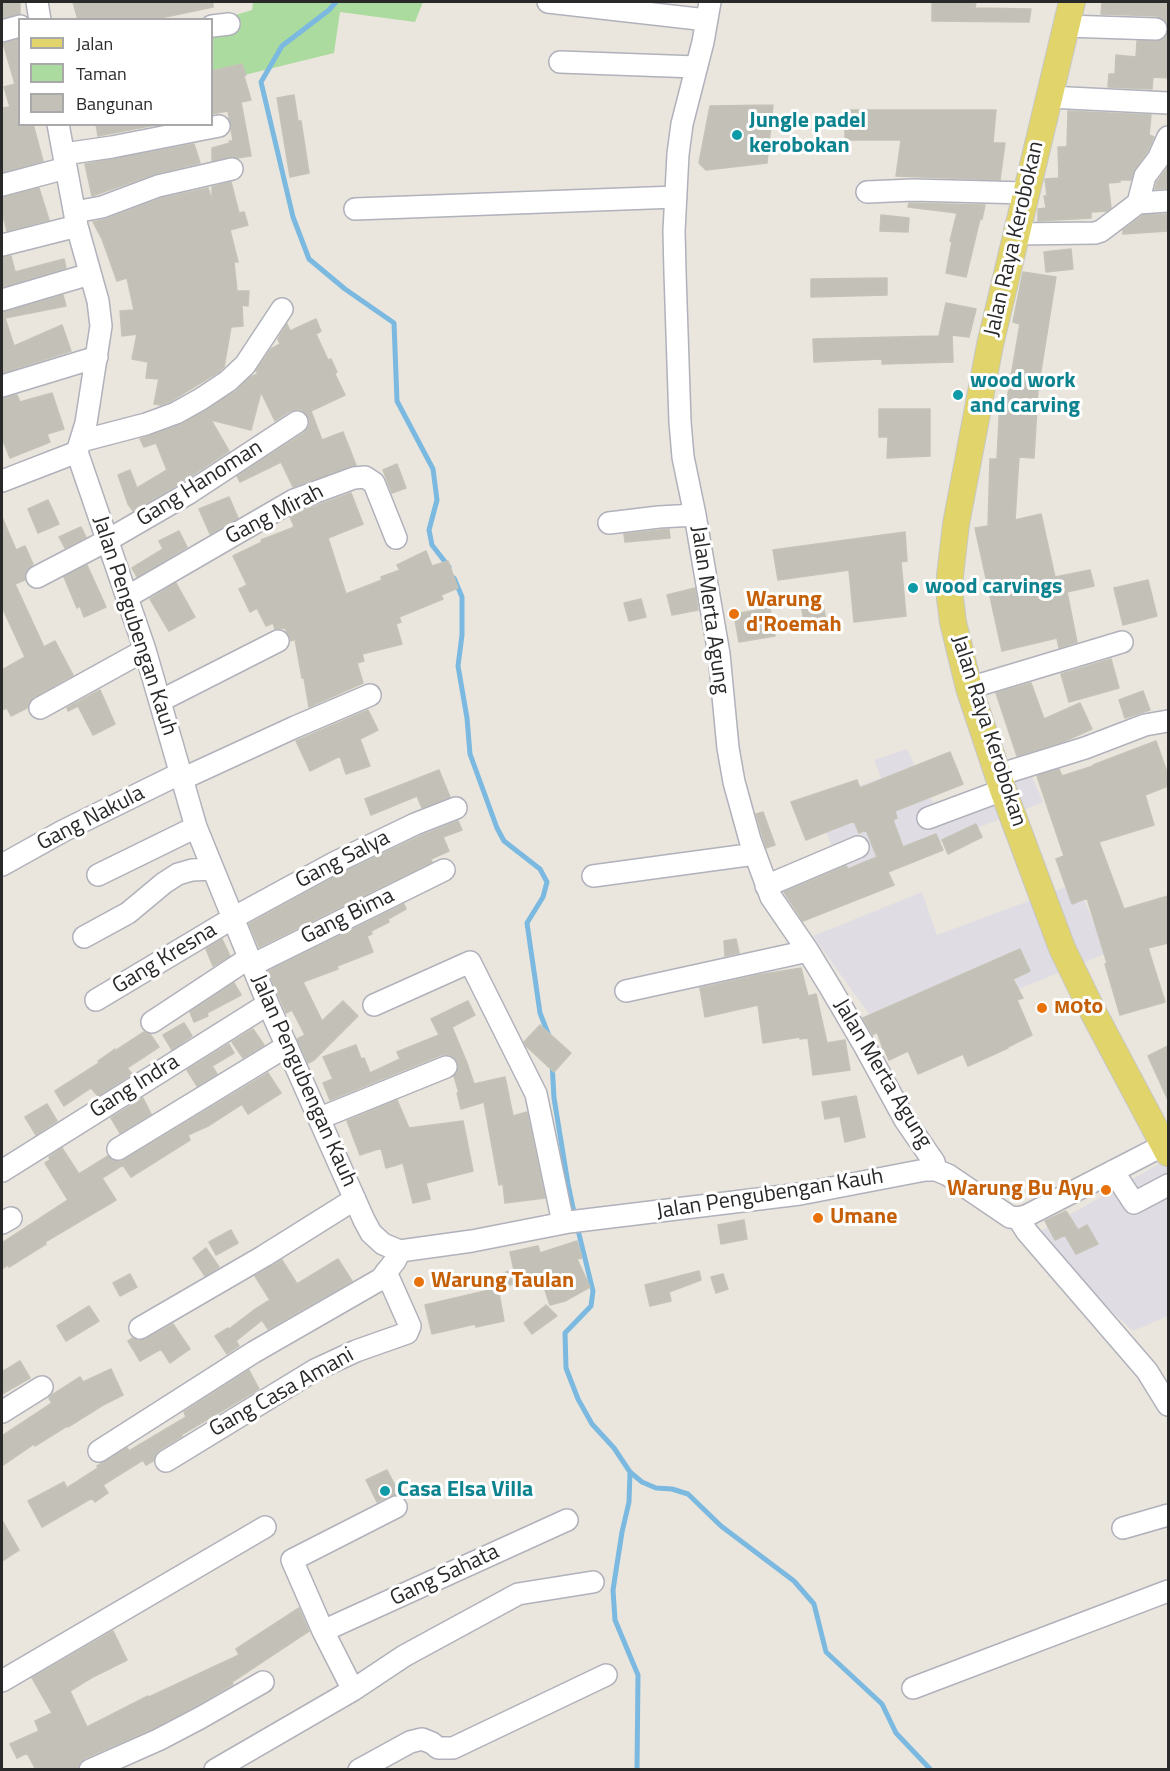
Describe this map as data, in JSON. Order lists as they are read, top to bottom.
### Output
{
  "streets": {
    "main road": ["Jalan Raya Kerobokan"],
    "street": [
      "Gang Hanoman",
      "Gang Mirah",
      "Jalan Merta Agung",
      "Jalan Pengubengan Kauh",
      "Gang Nakula",
      "Gang Salya",
      "Gang Bima",
      "Gang Kresna",
      "Gang Indra",
      "Gang Casa Amani",
      "Gang Sahata"
    ]
  },
  "crossings": [
    ["Gang Hanoman", "Jalan Pengubengan Kauh"],
    ["Gang Mirah", "Jalan Pengubengan Kauh"],
    ["Jalan Merta Agung", "Jalan Pengubengan Kauh"],
    ["Jalan Pengubengan Kauh", "Gang Nakula"],
    ["Jalan Pengubengan Kauh", "Gang Salya"],
    ["Jalan Pengubengan Kauh", "Gang Bima"],
    ["Jalan Pengubengan Kauh", "Gang Kresna"],
    ["Jalan Pengubengan Kauh", "Gang Indra"],
    ["Gang Salya", "Gang Kresna"],
    ["Gang Bima", "Gang Kresna"]
  ],
  "places": [
    "Jungle padel kerobokan",
    "wood work and carving",
    "wood carvings",
    "Warung d'Roemah",
    "моto",
    "Warung Bu Ayu",
    "Umane",
    "Warung Taulan",
    "Casa Elsa Villa"
  ],
  "legend": ["Jalan", "Taman", "Bangunan"]
}
